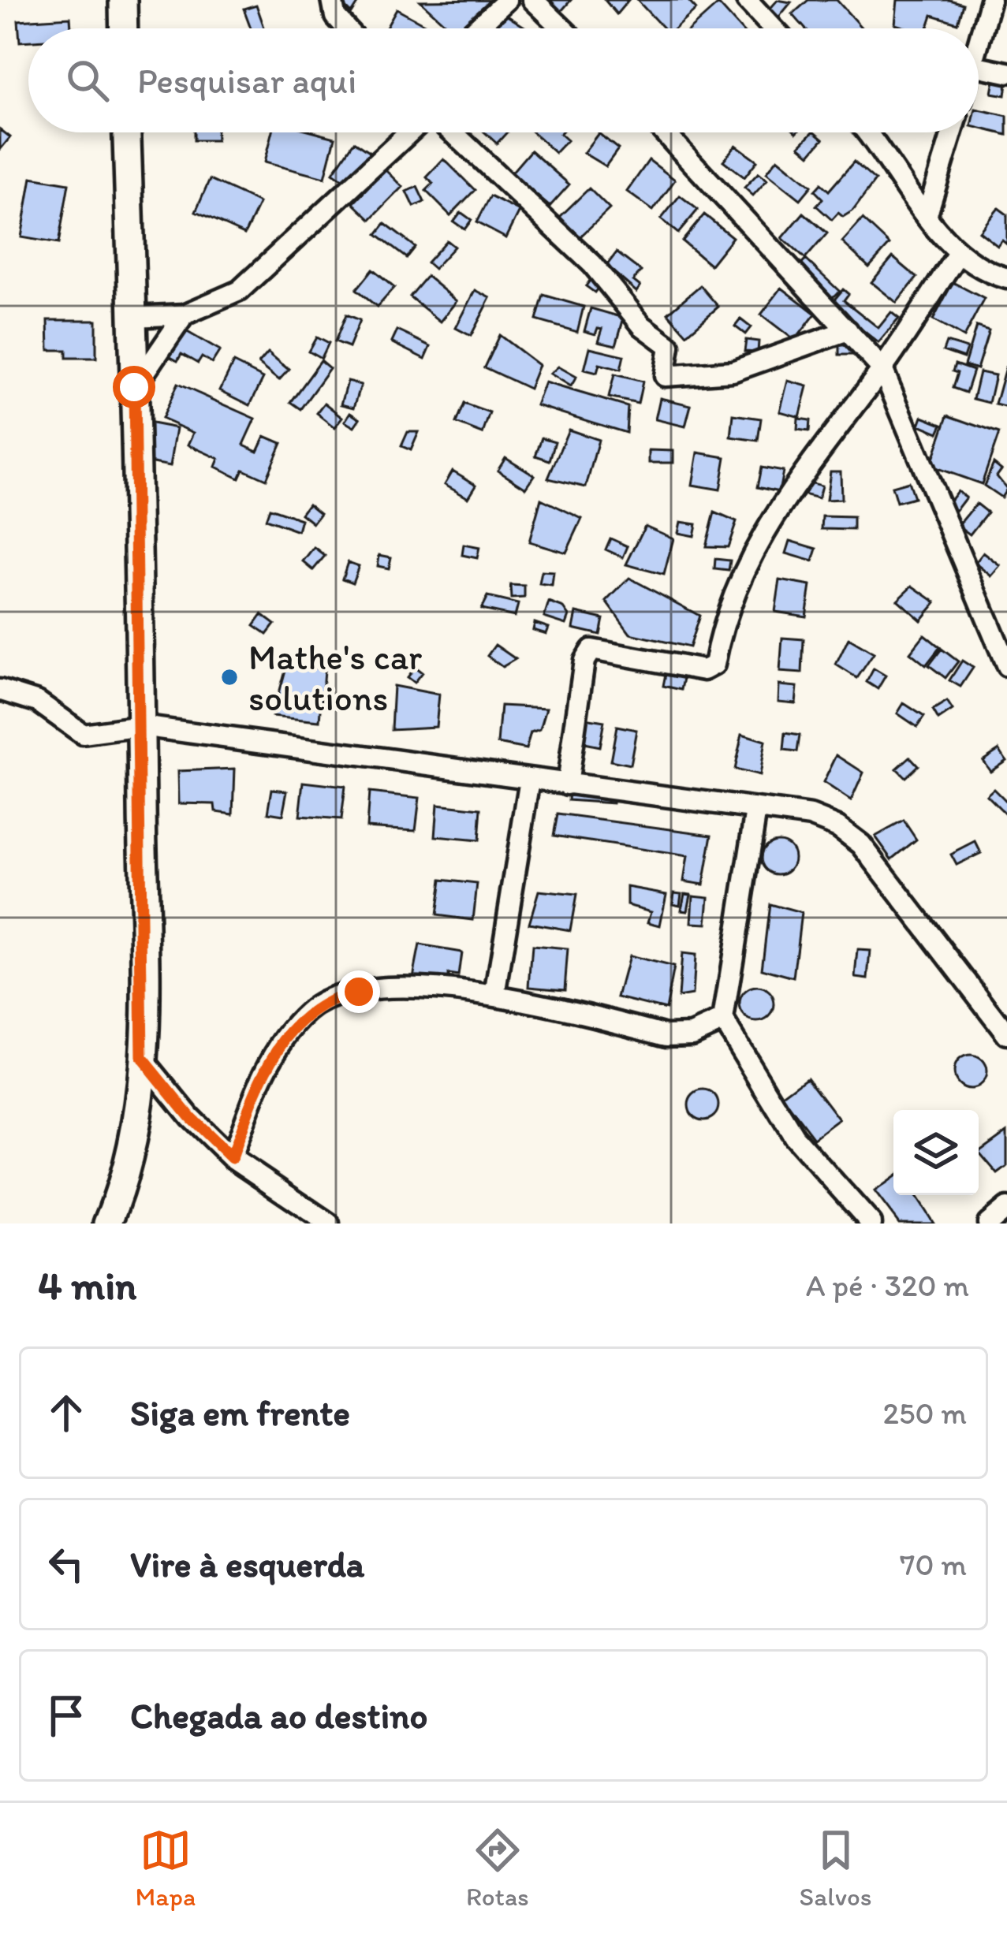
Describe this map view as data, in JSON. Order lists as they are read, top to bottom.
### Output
{
  "places": ["Mathe's car solutions"],
  "page": {
    "search": "Pesquisar aqui",
    "heading": ["4 min", "A pé · 320 m"],
    "list": [
      ["Siga em frente", "250 m"],
      ["Vire à esquerda", "70 m"],
      "Chegada ao destino"
    ],
    "nav": ["Mapa", "Rotas", "Salvos"]
  }
}
